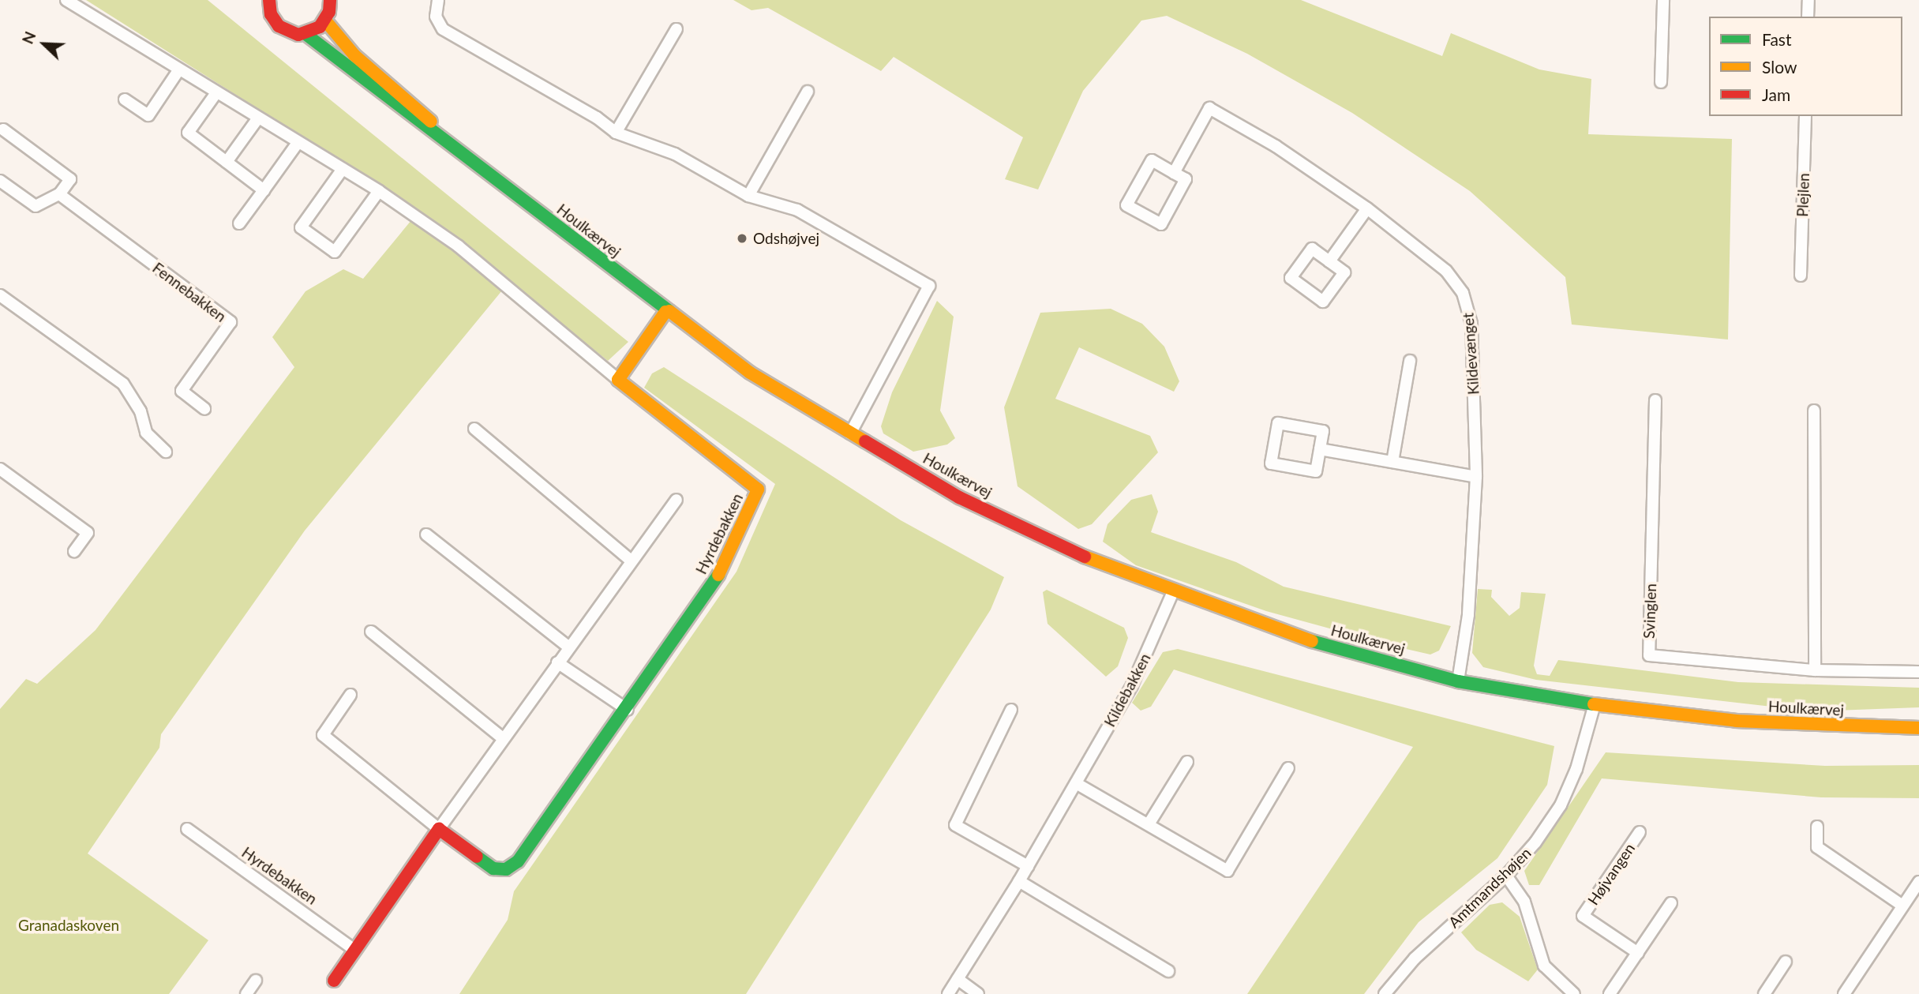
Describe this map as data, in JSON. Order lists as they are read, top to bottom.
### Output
{
  "streets": {
    "street": [
      "Plejlen",
      "Houlkærvej",
      "Fennebakken",
      "Kildevænget",
      "Hyrdebakken",
      "Svinglen",
      "Kildebakken",
      "Højvangen",
      "Amtmandshøjen"
    ]
  },
  "crossings": [
    ["Houlkærvej", "Kildevænget"],
    ["Houlkærvej", "Kildebakken"],
    ["Houlkærvej", "Amtmandshøjen"]
  ],
  "parks": ["Granadaskoven"],
  "places": ["Odshøjvej"],
  "legend": ["Fast", "Slow", "Jam"],
  "north": "top left"
}
